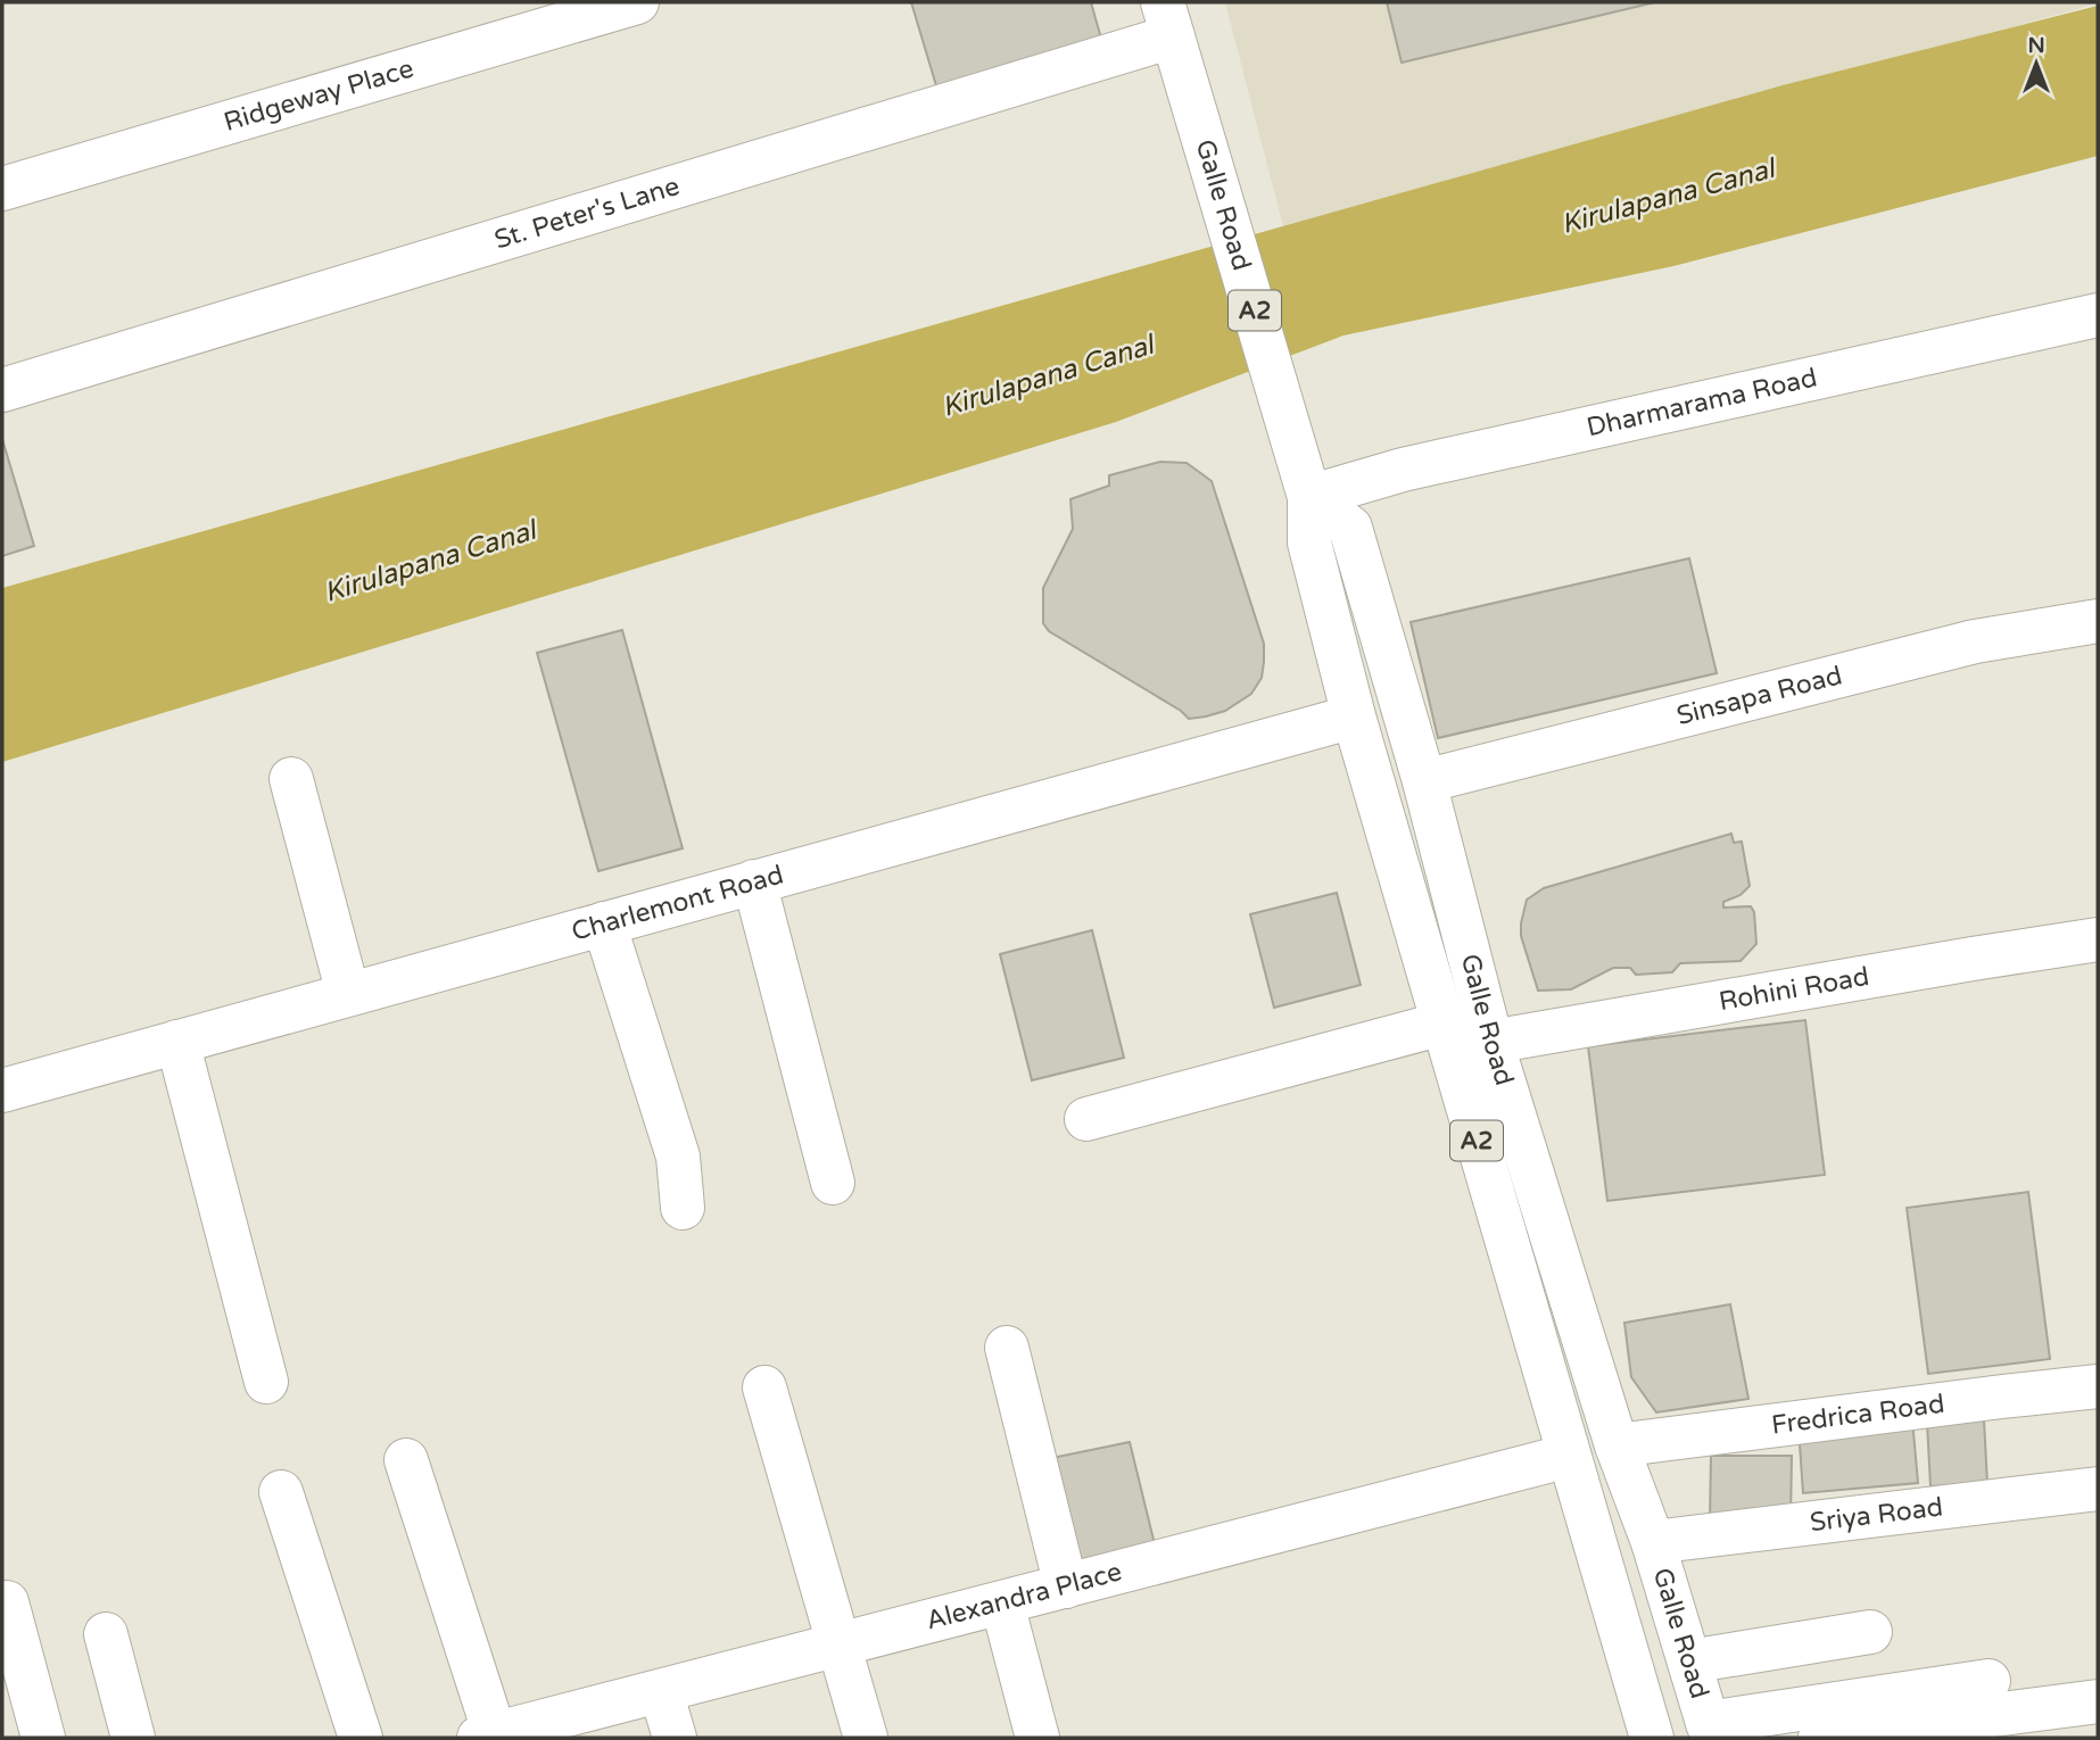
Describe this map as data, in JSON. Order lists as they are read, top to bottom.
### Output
{
  "streets": {
    "main road": [
      "Ridgeway Place",
      "Galle Road",
      "St. Peter's Lane",
      "A2",
      "Dharmarama Road",
      "Sinsapa Road",
      "Charlemont Road",
      "Rohini Road",
      "Fredrica Road",
      "Sriya Road",
      "Alexandra Place"
    ]
  },
  "crossings": [
    ["Galle Road", "St. Peter's Lane"],
    ["Galle Road", "Dharmarama Road"],
    ["Galle Road", "Sinsapa Road"],
    ["Galle Road", "Charlemont Road"],
    ["Galle Road", "Rohini Road"],
    ["Galle Road", "Fredrica Road"],
    ["Galle Road", "Sriya Road"],
    ["Galle Road", "Alexandra Place"]
  ],
  "water": ["Kirulapana Canal"],
  "north": "top"
}
